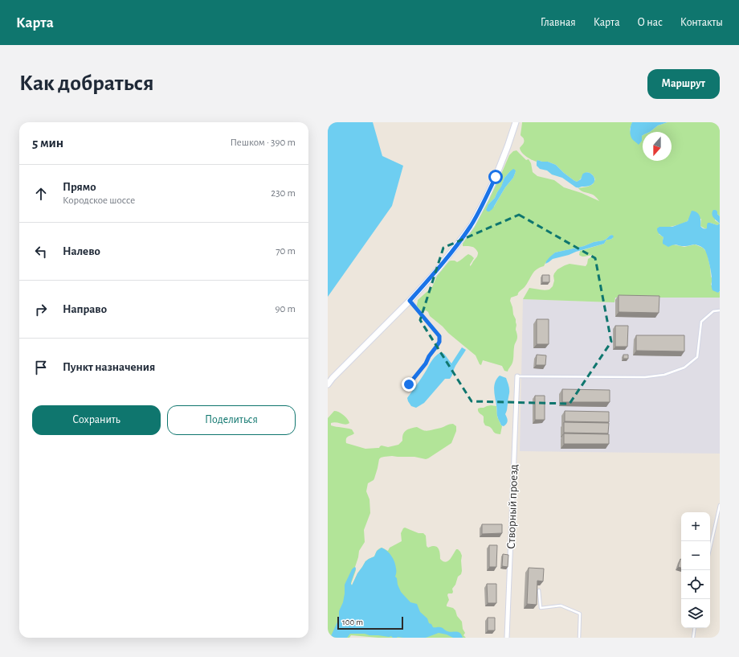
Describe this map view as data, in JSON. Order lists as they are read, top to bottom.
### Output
{
  "streets": {
    "street": ["Створный проезд"]
  },
  "scale_bar": "100 m",
  "north": "bottom",
  "page": {
    "header": "Карта",
    "nav": [
      "Главная",
      "Карта",
      "О нас",
      "Контакты"
    ],
    "buttons": [
      "Маршрут",
      ["Сохранить", "Поделиться"]
    ],
    "title": "Как добраться",
    "heading": ["5 мин", "Пешком · 390 m"],
    "list": [
      ["Прямо", "Кородское шоссе", "230 m"],
      ["Налево", "70 m"],
      ["Направо", "90 m"],
      "Пункт назначения"
    ],
    "map_buttons": ["+", "−"],
    "scale": "100 m"
  }
}
